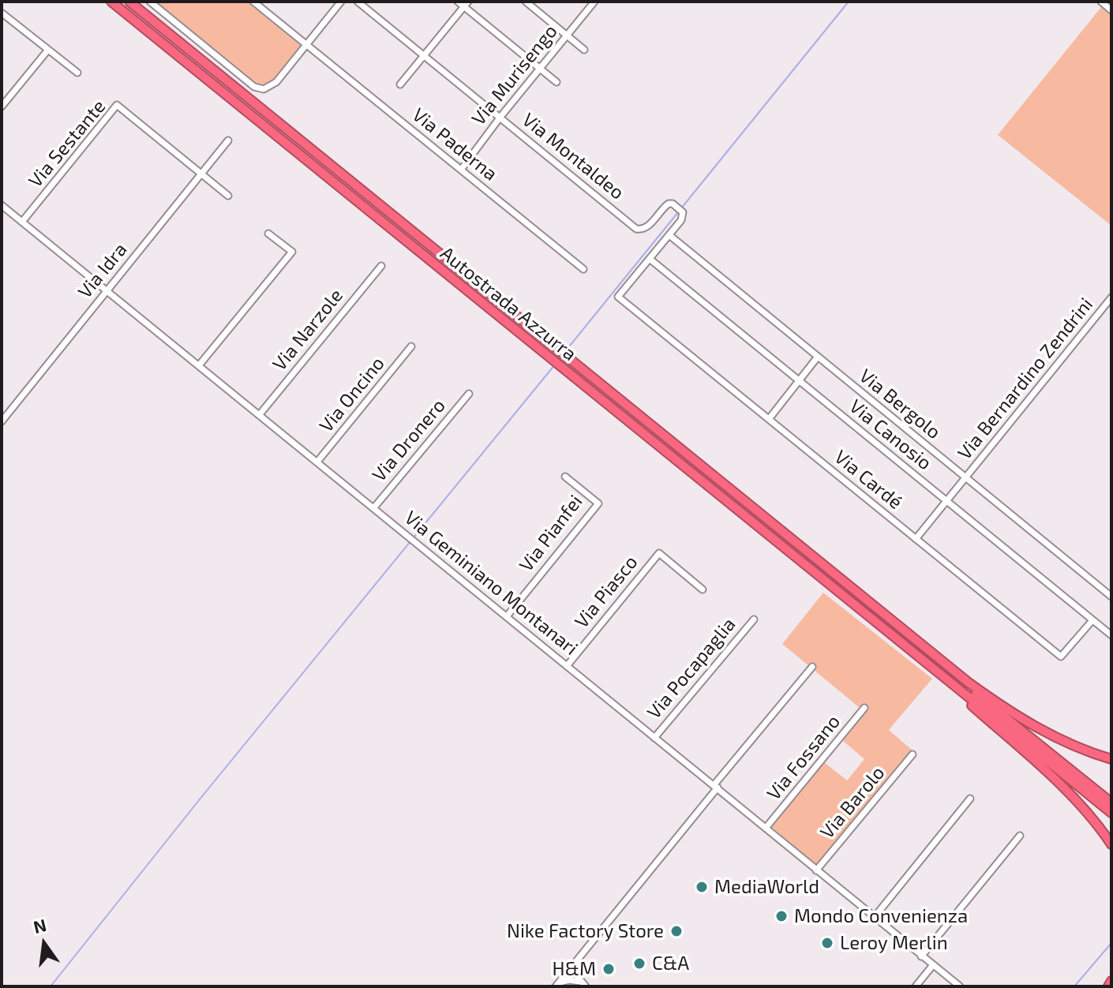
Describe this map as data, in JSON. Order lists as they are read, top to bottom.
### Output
{
  "streets": {
    "highway": ["Autostrada Azzurra"],
    "street": [
      "Via Murisengo",
      "Via Sestante",
      "Via Paderna",
      "Via Montaldeo",
      "Via Idra",
      "Via Narzole",
      "Via Bernardino Zendrini",
      "Via Oncino",
      "Via Bergolo",
      "Via Canosio",
      "Via Dronero",
      "Via Cardé",
      "Via Pianfei",
      "Via Geminiano Montanari",
      "Via Piasco",
      "Via Pocapaglia",
      "Via Fossano",
      "Via Barolo"
    ]
  },
  "crossings": [
    ["Via Murisengo", "Via Paderna"],
    ["Via Murisengo", "Via Montaldeo"],
    ["Via Sestante", "Via Idra"],
    ["Via Sestante", "Via Geminiano Montanari"],
    ["Via Montaldeo", "Via Bergolo"],
    ["Via Montaldeo", "Via Canosio"],
    ["Via Montaldeo", "Via Cardé"],
    ["Via Idra", "Via Geminiano Montanari"],
    ["Via Narzole", "Via Geminiano Montanari"],
    ["Via Bernardino Zendrini", "Via Bergolo"],
    ["Via Bernardino Zendrini", "Via Canosio"],
    ["Via Bernardino Zendrini", "Via Cardé"],
    ["Via Oncino", "Via Geminiano Montanari"],
    ["Via Canosio", "Via Cardé"],
    ["Via Dronero", "Via Geminiano Montanari"],
    ["Via Pianfei", "Via Geminiano Montanari"],
    ["Via Geminiano Montanari", "Via Piasco"],
    ["Via Geminiano Montanari", "Via Pocapaglia"],
    ["Via Geminiano Montanari", "Via Fossano"],
    ["Via Geminiano Montanari", "Via Barolo"]
  ],
  "places": [
    "MediaWorld",
    "Mondo Convenienza",
    "Nike Factory Store",
    "Leroy Merlin",
    "C&A",
    "H&M"
  ],
  "north": "top"
}
